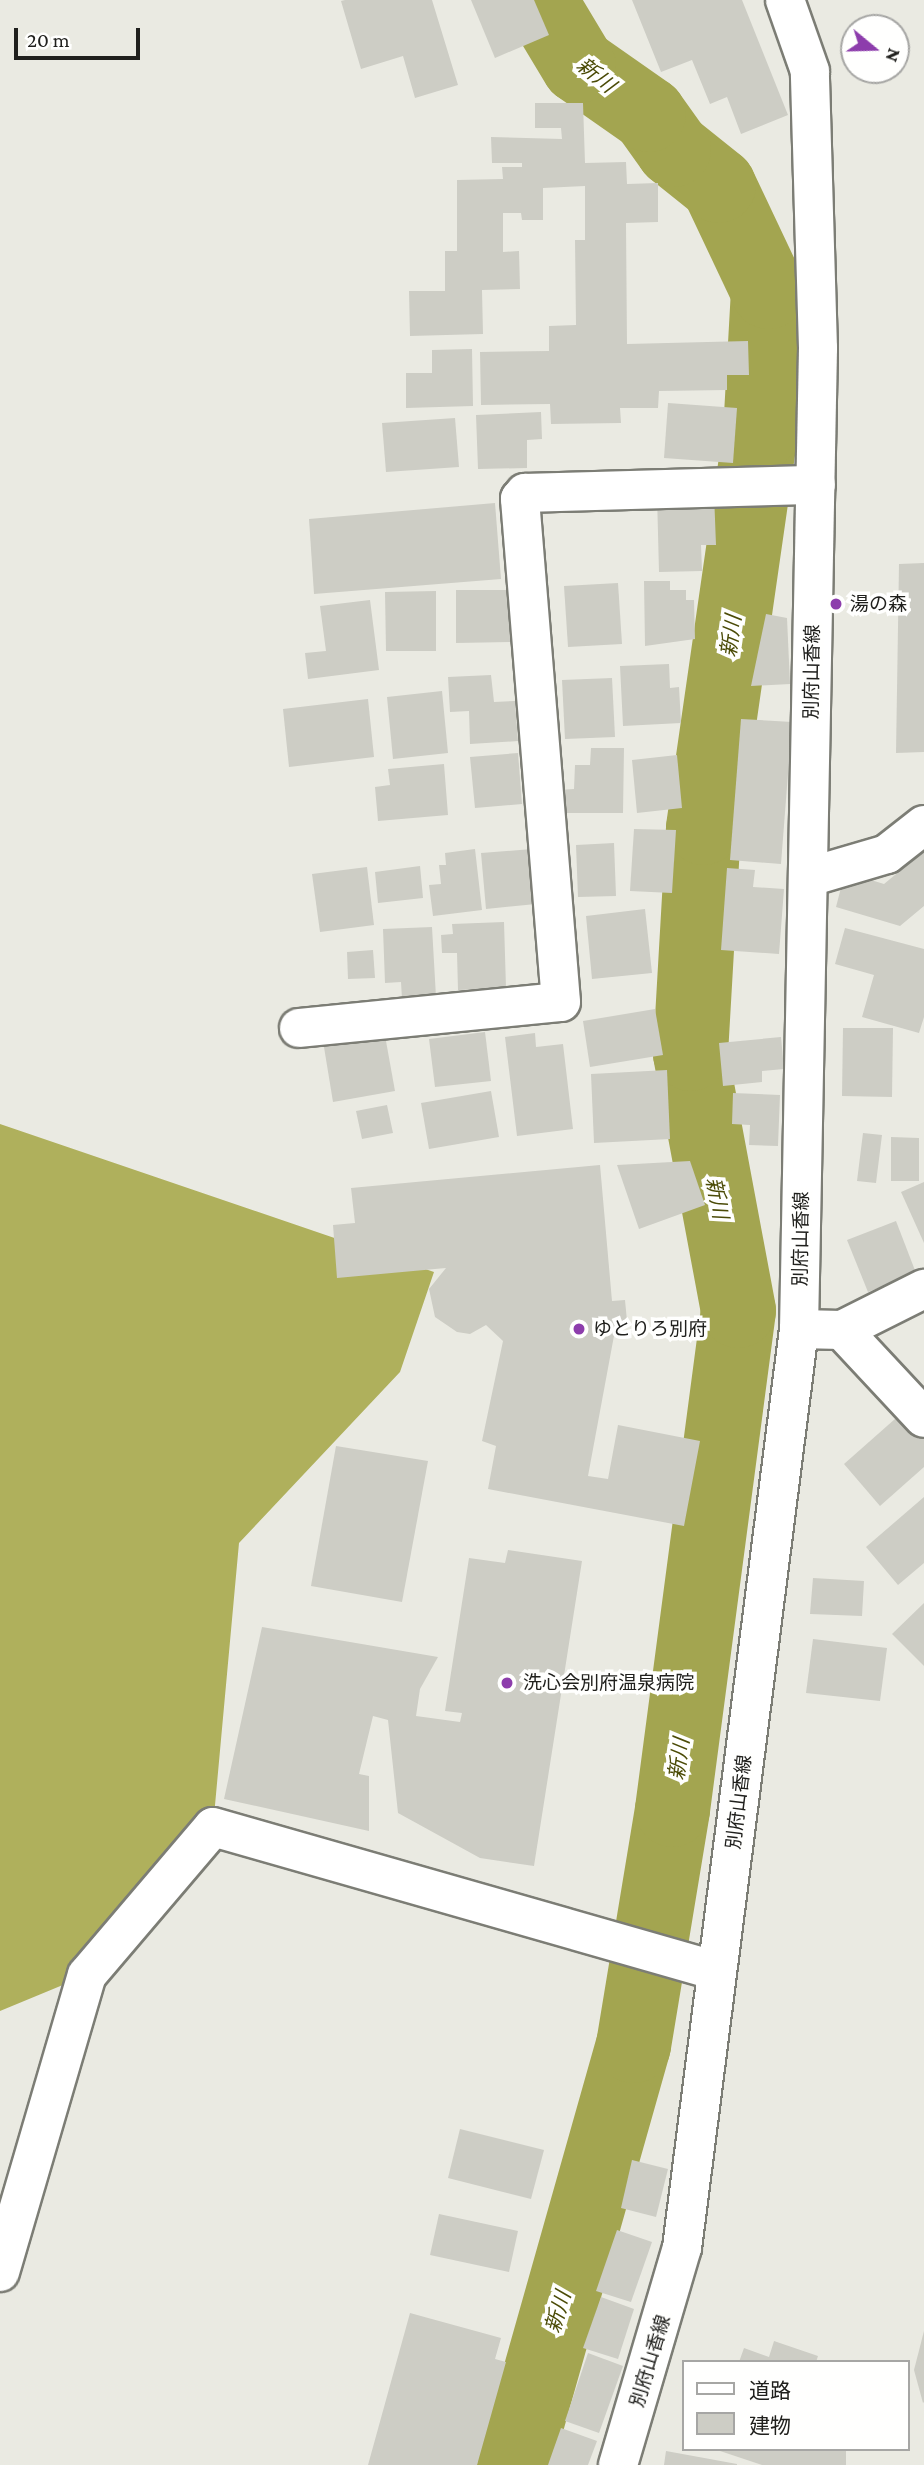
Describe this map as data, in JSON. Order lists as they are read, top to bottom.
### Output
{
  "streets": {
    "main road": ["別府山香線"]
  },
  "water": ["新川"],
  "places": ["湯の森", "ゆとりろ別府", "洗心会別府温泉病院"],
  "legend": ["道路", "建物"],
  "scale_bar": "20 m",
  "north": "right"
}
